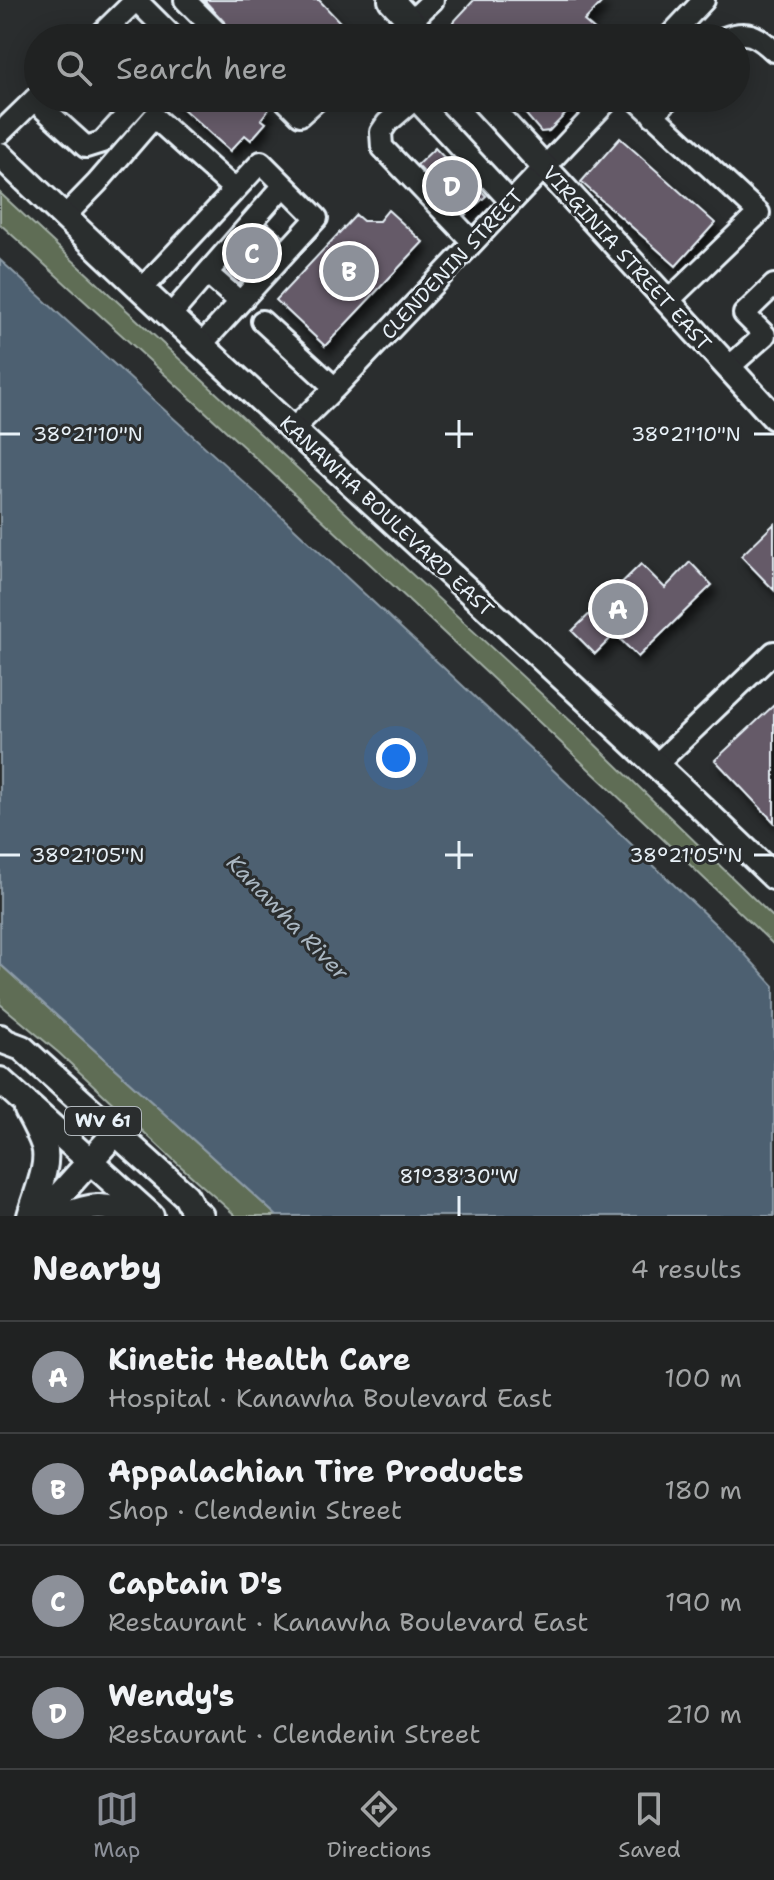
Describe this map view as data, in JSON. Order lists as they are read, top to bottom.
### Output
{
  "streets": {
    "main road": ["VIRGINIA STREET EAST", "KANAWHA BOULEVARD EAST", "WV 61"],
    "street": ["CLENDENIN STREET"]
  },
  "crossings": [
    ["VIRGINIA STREET EAST", "CLENDENIN STREET"],
    ["CLENDENIN STREET", "KANAWHA BOULEVARD EAST"]
  ],
  "water": ["Kanawha River"],
  "page": {
    "search": "Search here",
    "pins": [
      "D",
      "C",
      "B",
      "A"
    ],
    "heading": ["Nearby", "4 results"],
    "list": [
      {
        "mark": "A",
        "name": "Kinetic Health Care",
        "note": "Hospital · Kanawha Boulevard East",
        "value": "100 m"
      },
      {
        "mark": "B",
        "name": "Appalachian Tire Products",
        "note": "Shop · Clendenin Street",
        "value": "180 m"
      },
      {
        "mark": "C",
        "name": "Captain D's",
        "note": "Restaurant · Kanawha Boulevard East",
        "value": "190 m"
      },
      {
        "mark": "D",
        "name": "Wendy's",
        "note": "Restaurant · Clendenin Street",
        "value": "210 m"
      }
    ],
    "nav": ["Map", "Directions", "Saved"]
  },
  "coordinates": ["38°21'10\"N", "38°21'05\"N", "81°38'30\"W"]
}
